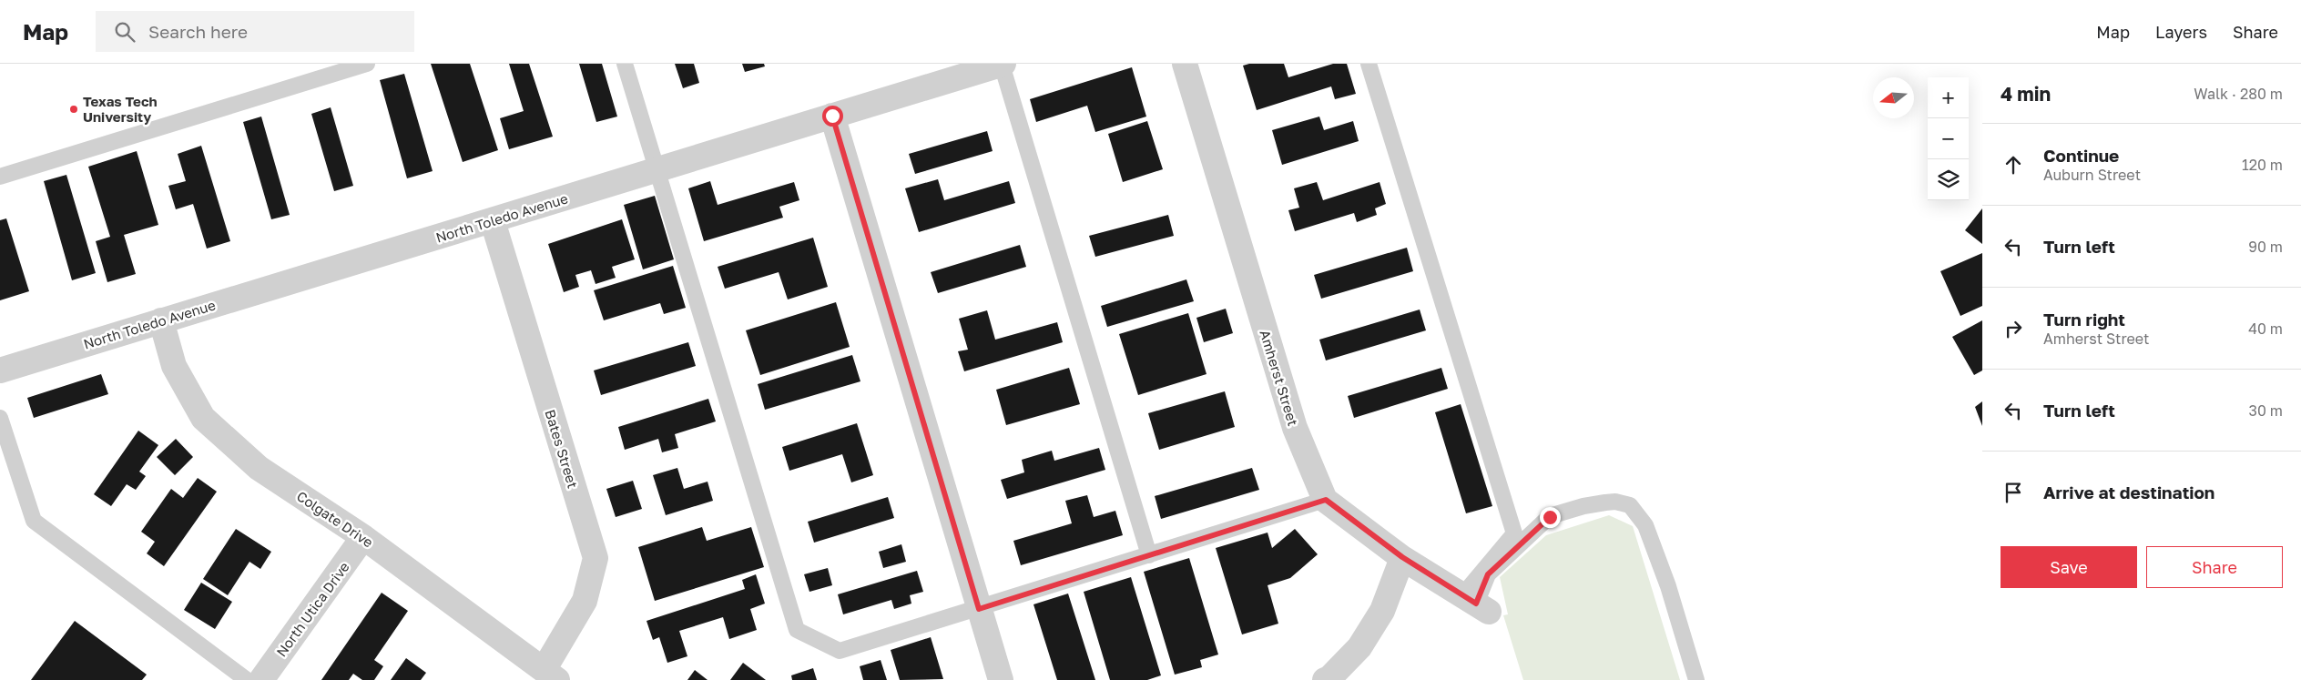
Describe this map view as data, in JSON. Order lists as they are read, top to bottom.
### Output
{
  "streets": {
    "street": [
      "North Toledo Avenue",
      "Amherst Street",
      "Bates Street",
      "Colgate Drive",
      "North Utica Drive"
    ]
  },
  "crossings": [
    ["North Toledo Avenue", "Bates Street"],
    ["North Toledo Avenue", "Colgate Drive"],
    ["Bates Street", "Colgate Drive"],
    ["Colgate Drive", "North Utica Drive"]
  ],
  "places": ["Texas Tech University"],
  "north": "left",
  "page": {
    "header": "Map",
    "search": "Search here",
    "nav": ["Map", "Layers", "Share"],
    "heading": ["4 min", "Walk · 280 m"],
    "map_buttons": ["+", "−"],
    "list": [
      ["Continue", "Auburn Street", "120 m"],
      ["Turn left", "90 m"],
      ["Turn right", "Amherst Street", "40 m"],
      ["Turn left", "30 m"],
      "Arrive at destination"
    ],
    "buttons": ["Save", "Share"]
  }
}
